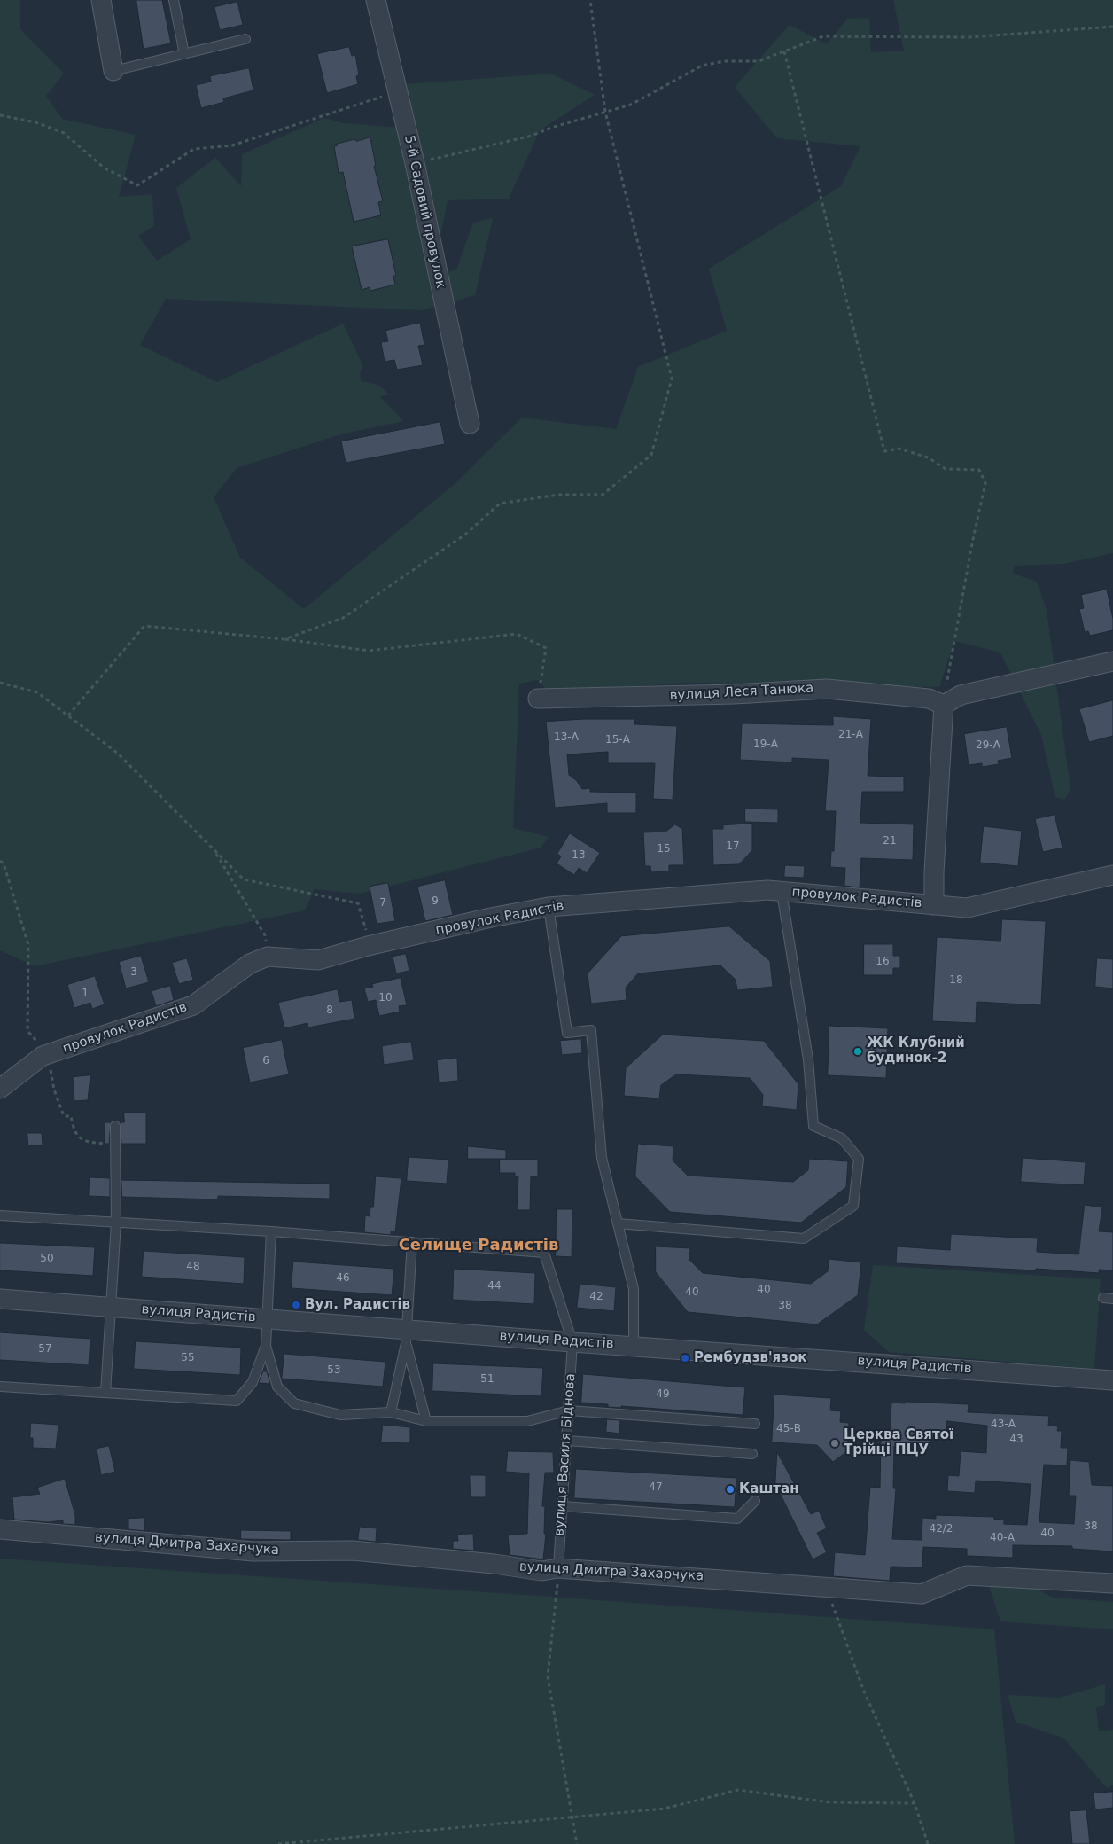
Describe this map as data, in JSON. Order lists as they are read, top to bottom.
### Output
{
  "streets": {
    "street": [
      "5-й Садовий провулок",
      "вулиця Леся Танюка",
      "провулок Радистів",
      "вулиця Радистів",
      "вулиця Дмитра Захарчука"
    ],
    "lane": ["вулиця Василя Біднова"]
  },
  "crossings": [
    ["вулиця Радистів", "вулиця Василя Біднова"],
    ["вулиця Василя Біднова", "вулиця Дмитра Захарчука"]
  ],
  "districts": ["Селище Радистів"],
  "places": [
    "ЖК Клубний будинок-2",
    "Вул. Радистів",
    "Рембудзв'язок",
    "Церква Святої Трійці ПЦУ",
    "Каштан"
  ],
  "house_numbers": [
    "21-А",
    "13-А",
    "15-А",
    "19-А",
    "29-А",
    "21",
    "17",
    "15",
    "13",
    "9",
    "7",
    "16",
    "3",
    "18",
    "1",
    "10",
    "8",
    "6",
    "50",
    "48",
    "46",
    "44",
    "40",
    "40",
    "42",
    "38",
    "57",
    "55",
    "53",
    "51",
    "49",
    "43-А",
    "45-В",
    "43",
    "47",
    "38",
    "42/2",
    "40",
    "40-А"
  ]
}
